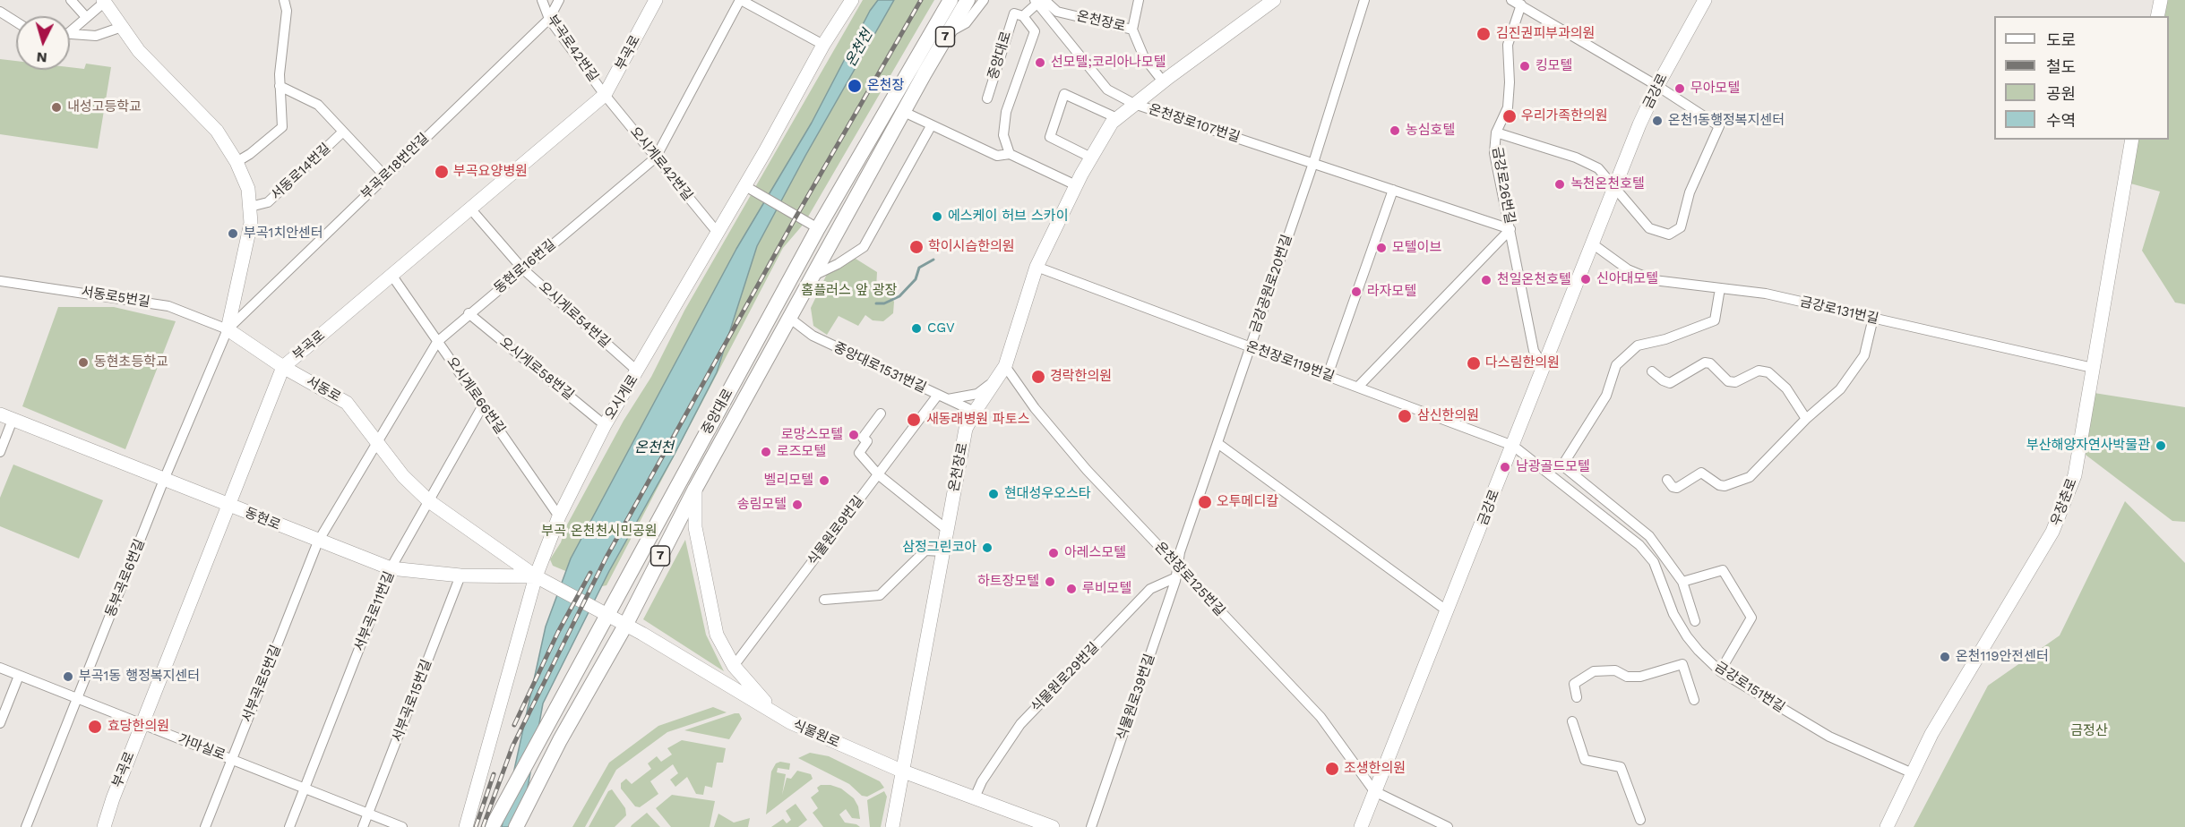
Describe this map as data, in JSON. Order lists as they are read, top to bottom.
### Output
{
  "streets": {
    "main road": [
      "온천장로",
      "7",
      "부곡로",
      "중앙대로",
      "금강로",
      "서동로",
      "오시게로",
      "우장춘로",
      "동현로",
      "식물원로"
    ],
    "street": [
      "부곡로42번길",
      "온천장로107번길",
      "오시게로42번길",
      "부곡로18번안길",
      "서동로14번길",
      "금강로26번길",
      "동현로16번길",
      "금강공원로20번길",
      "서동로5번길",
      "금강로131번길",
      "오시게로54번길",
      "온천장로119번길",
      "중앙대로1531번길",
      "오시게로58번길",
      "오시게로66번길",
      "식물원로9번길",
      "동부곡로6번길",
      "온천장로125번길",
      "서부곡로11번길",
      "식물원로29번길",
      "서부곡로5번길",
      "금강로151번길",
      "식물원로39번길",
      "서부곡로15번길",
      "가마실로"
    ]
  },
  "crossings": [
    ["온천장로", "온천장로107번길"],
    ["온천장로", "온천장로119번길"],
    ["온천장로", "중앙대로1531번길"],
    ["온천장로", "온천장로125번길"],
    ["온천장로", "식물원로"],
    ["부곡로42번길", "부곡로"],
    ["부곡로42번길", "오시게로42번길"],
    ["부곡로42번길", "부곡로18번안길"],
    ["부곡로", "오시게로42번길"],
    ["부곡로", "오시게로54번길"],
    ["부곡로", "서동로"],
    ["부곡로", "오시게로66번길"],
    ["부곡로", "동현로"],
    ["부곡로", "가마실로"],
    ["중앙대로", "중앙대로1531번길"],
    ["중앙대로", "서동로"],
    ["중앙대로", "식물원로"],
    ["금강로", "금강로26번길"],
    ["금강로", "금강로131번길"],
    ["금강로", "온천장로119번길"],
    ["금강로", "온천장로125번길"],
    ["금강로", "금강로151번길"],
    ["온천장로107번길", "금강로26번길"],
    ["온천장로107번길", "금강공원로20번길"],
    ["오시게로42번길", "동현로16번길"],
    ["오시게로42번길", "오시게로"],
    ["부곡로18번안길", "서동로5번길"],
    ["부곡로18번안길", "서동로"],
    ["부곡로18번안길", "동부곡로6번길"],
    ["동현로16번길", "오시게로54번길"],
    ["동현로16번길", "오시게로58번길"],
    ["동현로16번길", "서동로"],
    ["동현로16번길", "오시게로66번길"],
    ["동현로16번길", "동현로"],
    ["동현로16번길", "서부곡로5번길"],
    ["금강공원로20번길", "온천장로119번길"],
    ["금강공원로20번길", "온천장로125번길"],
    ["금강공원로20번길", "식물원로29번길"],
    ["금강공원로20번길", "식물원로39번길"],
    ["서동로5번길", "서동로"],
    ["서동로5번길", "동부곡로6번길"],
    ["금강로131번길", "우장춘로"],
    ["오시게로54번길", "오시게로"],
    ["온천장로119번길", "금강로151번길"],
    ["중앙대로1531번길", "식물원로9번길"],
    ["오시게로58번길", "오시게로"],
    ["서동로", "오시게로"],
    ["서동로", "동현로"],
    ["서동로", "동부곡로6번길"],
    ["서동로", "서부곡로11번길"],
    ["서동로", "식물원로"],
    ["오시게로66번길", "오시게로"],
    ["오시게로66번길", "서부곡로11번길"],
    ["오시게로", "동현로"],
    ["우장춘로", "금강로151번길"],
    ["동현로", "동부곡로6번길"],
    ["동현로", "서부곡로11번길"],
    ["동현로", "서부곡로5번길"],
    ["동현로", "서부곡로15번길"],
    ["동부곡로6번길", "가마실로"],
    ["온천장로125번길", "식물원로29번길"],
    ["온천장로125번길", "식물원로39번길"],
    ["서부곡로11번길", "가마실로"],
    ["식물원로29번길", "식물원로39번길"],
    ["식물원로29번길", "식물원로"],
    ["서부곡로5번길", "가마실로"],
    ["서부곡로15번길", "가마실로"]
  ],
  "water": ["온천천"],
  "parks": ["홈플러스 앞 광장", "부곡 온천천시민공원", "금정산"],
  "places": [
    "김진권피부과의원",
    "선모텔;코리아나모텔",
    "킹모텔",
    "온천장",
    "무아모텔",
    "내성고등학교",
    "우리가족한의원",
    "온천1동행정복지센터",
    "농심호텔",
    "부곡요양병원",
    "녹천온천호텔",
    "에스케이 허브 스카이",
    "부곡1치안센터",
    "학이시습한의원",
    "모텔이브",
    "신아대모텔",
    "천일온천호텔",
    "라자모텔",
    "CGV",
    "동현초등학교",
    "다스림한의원",
    "경락한의원",
    "삼신한의원",
    "새동래병원 파토스",
    "로망스모텔",
    "부산해양자연사박물관",
    "로즈모텔",
    "남광골드모텔",
    "벨리모텔",
    "현대성우오스타",
    "오투메디칼",
    "송림모텔",
    "삼정그린코아",
    "아레스모텔",
    "하트장모텔",
    "루비모텔",
    "온천119안전센터",
    "부곡1동 행정복지센터",
    "효당한의원",
    "조생한의원"
  ],
  "legend": [
    "도로",
    "철도",
    "공원",
    "수역"
  ],
  "north": "bottom"
}
